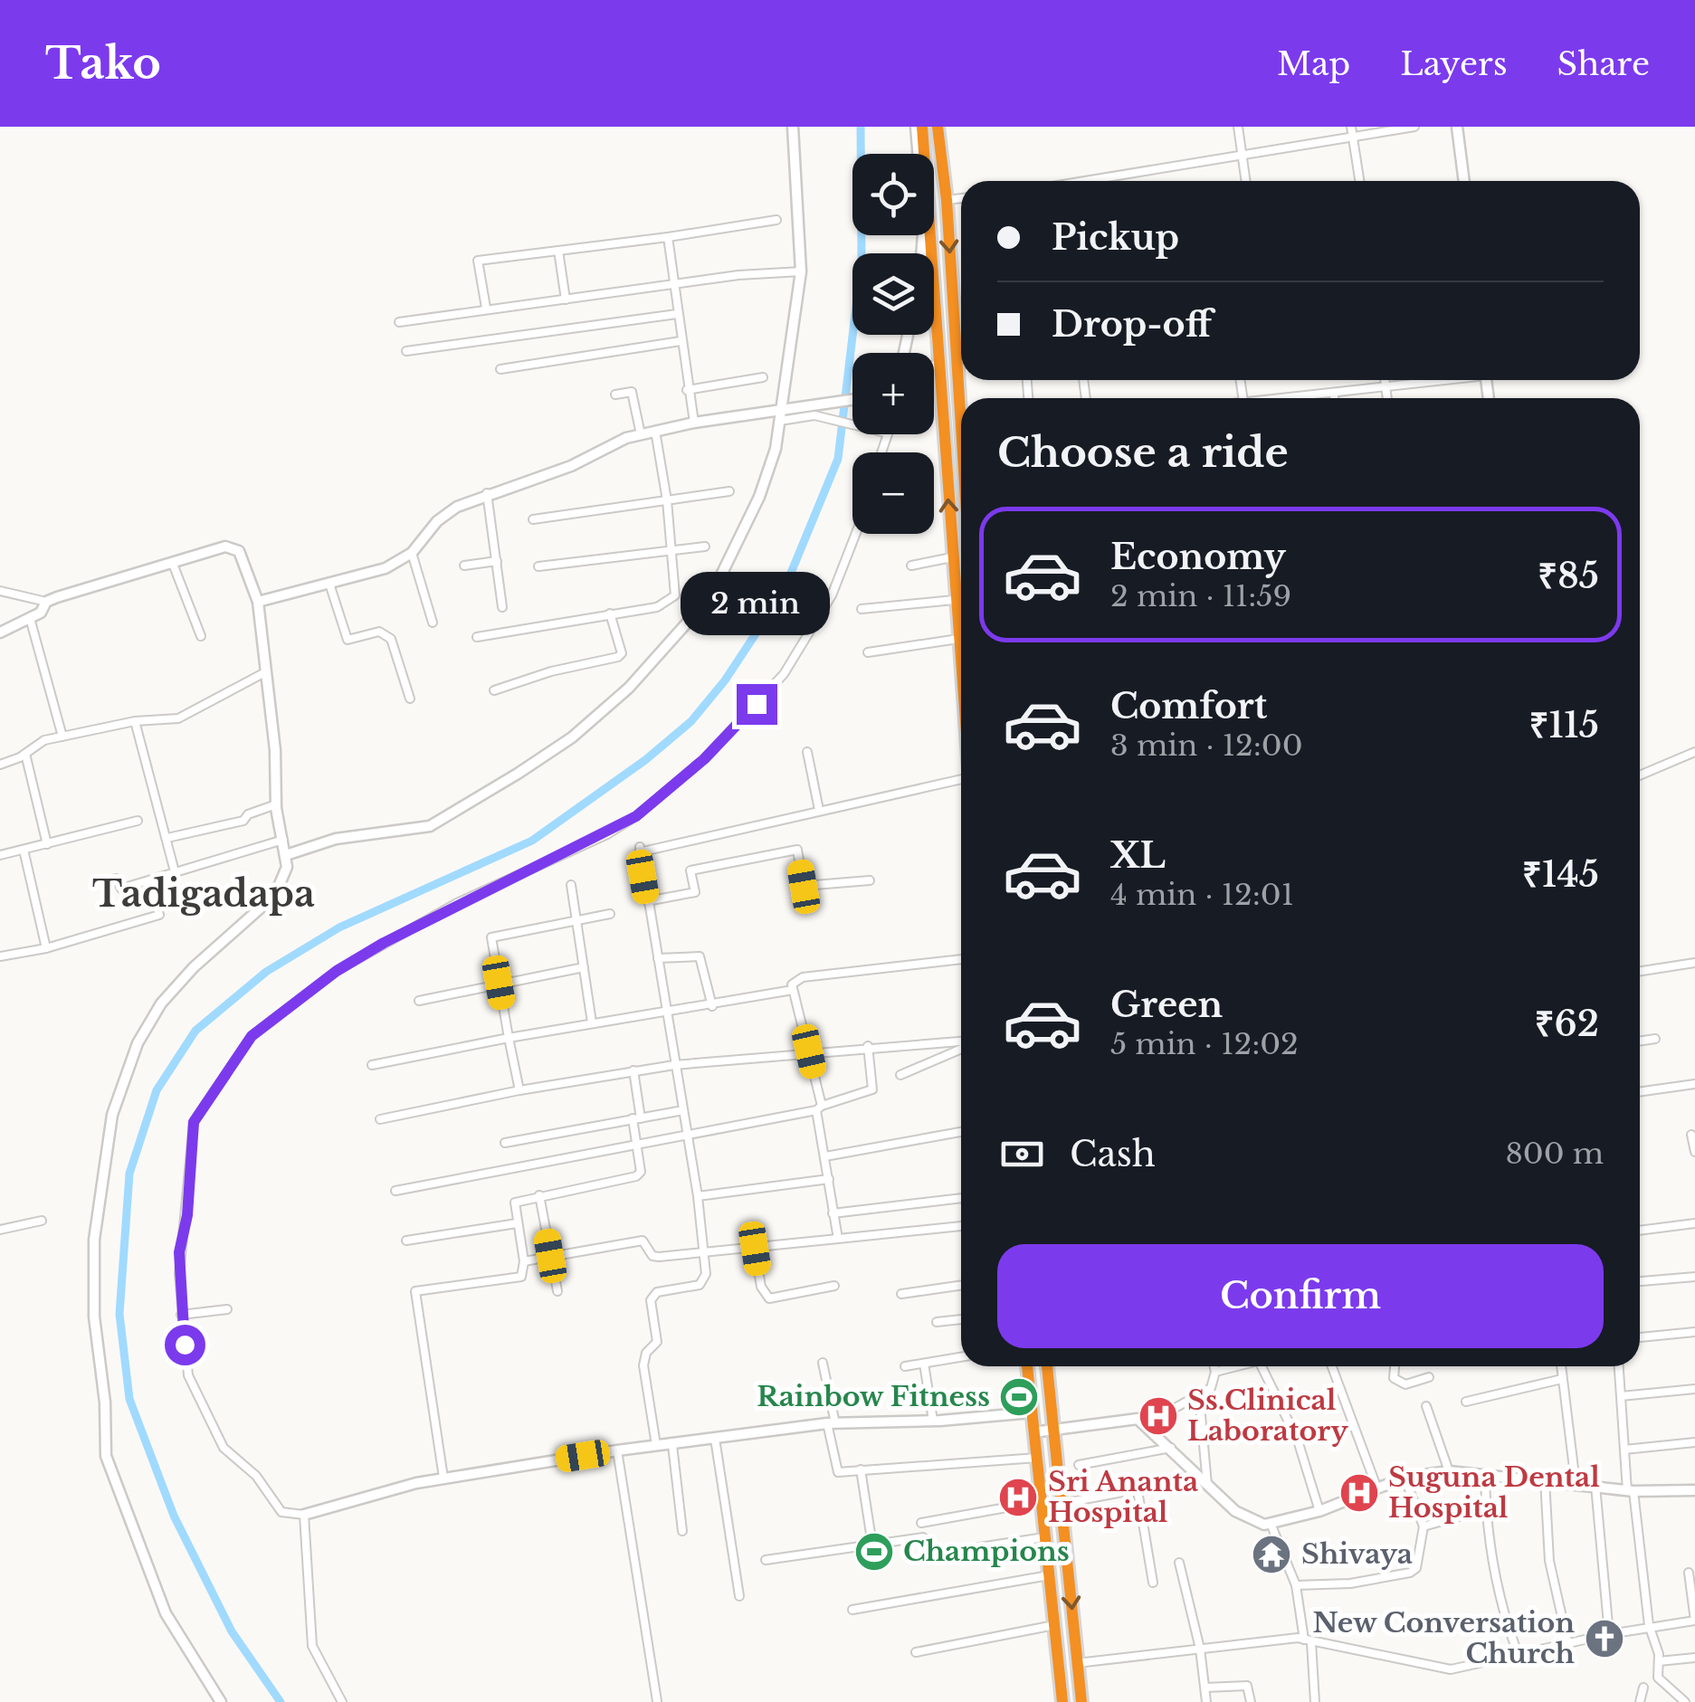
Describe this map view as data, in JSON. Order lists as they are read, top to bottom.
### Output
{
  "districts": ["Tadigadapa"],
  "places": {
    "sports": ["Rainbow Fitness", "Champions"],
    "hospital": ["Ss.Clinical Laboratory", "Suguna Dental Hospital", "Sri Ananta Hospital"],
    "temple": ["Shivaya"],
    "church": ["New Conversation Church"]
  },
  "page": {
    "header": "Tako",
    "nav": ["Map", "Layers", "Share"],
    "map_buttons": ["+", "−"],
    "banner": ["Pickup", "Drop-off"],
    "heading": "Choose a ride",
    "list": [
      {
        "name": "Economy",
        "note": "2 min · 11:59",
        "value": "₹85"
      },
      {
        "name": "Comfort",
        "note": "3 min · 12:00",
        "value": "₹115"
      },
      {
        "name": "XL",
        "note": "4 min · 12:01",
        "value": "₹145"
      },
      {
        "name": "Green",
        "note": "5 min · 12:02",
        "value": "₹62"
      }
    ],
    "bubble": "2 min",
    "pay": ["Cash", "800 m"],
    "buttons": "Confirm"
  }
}
